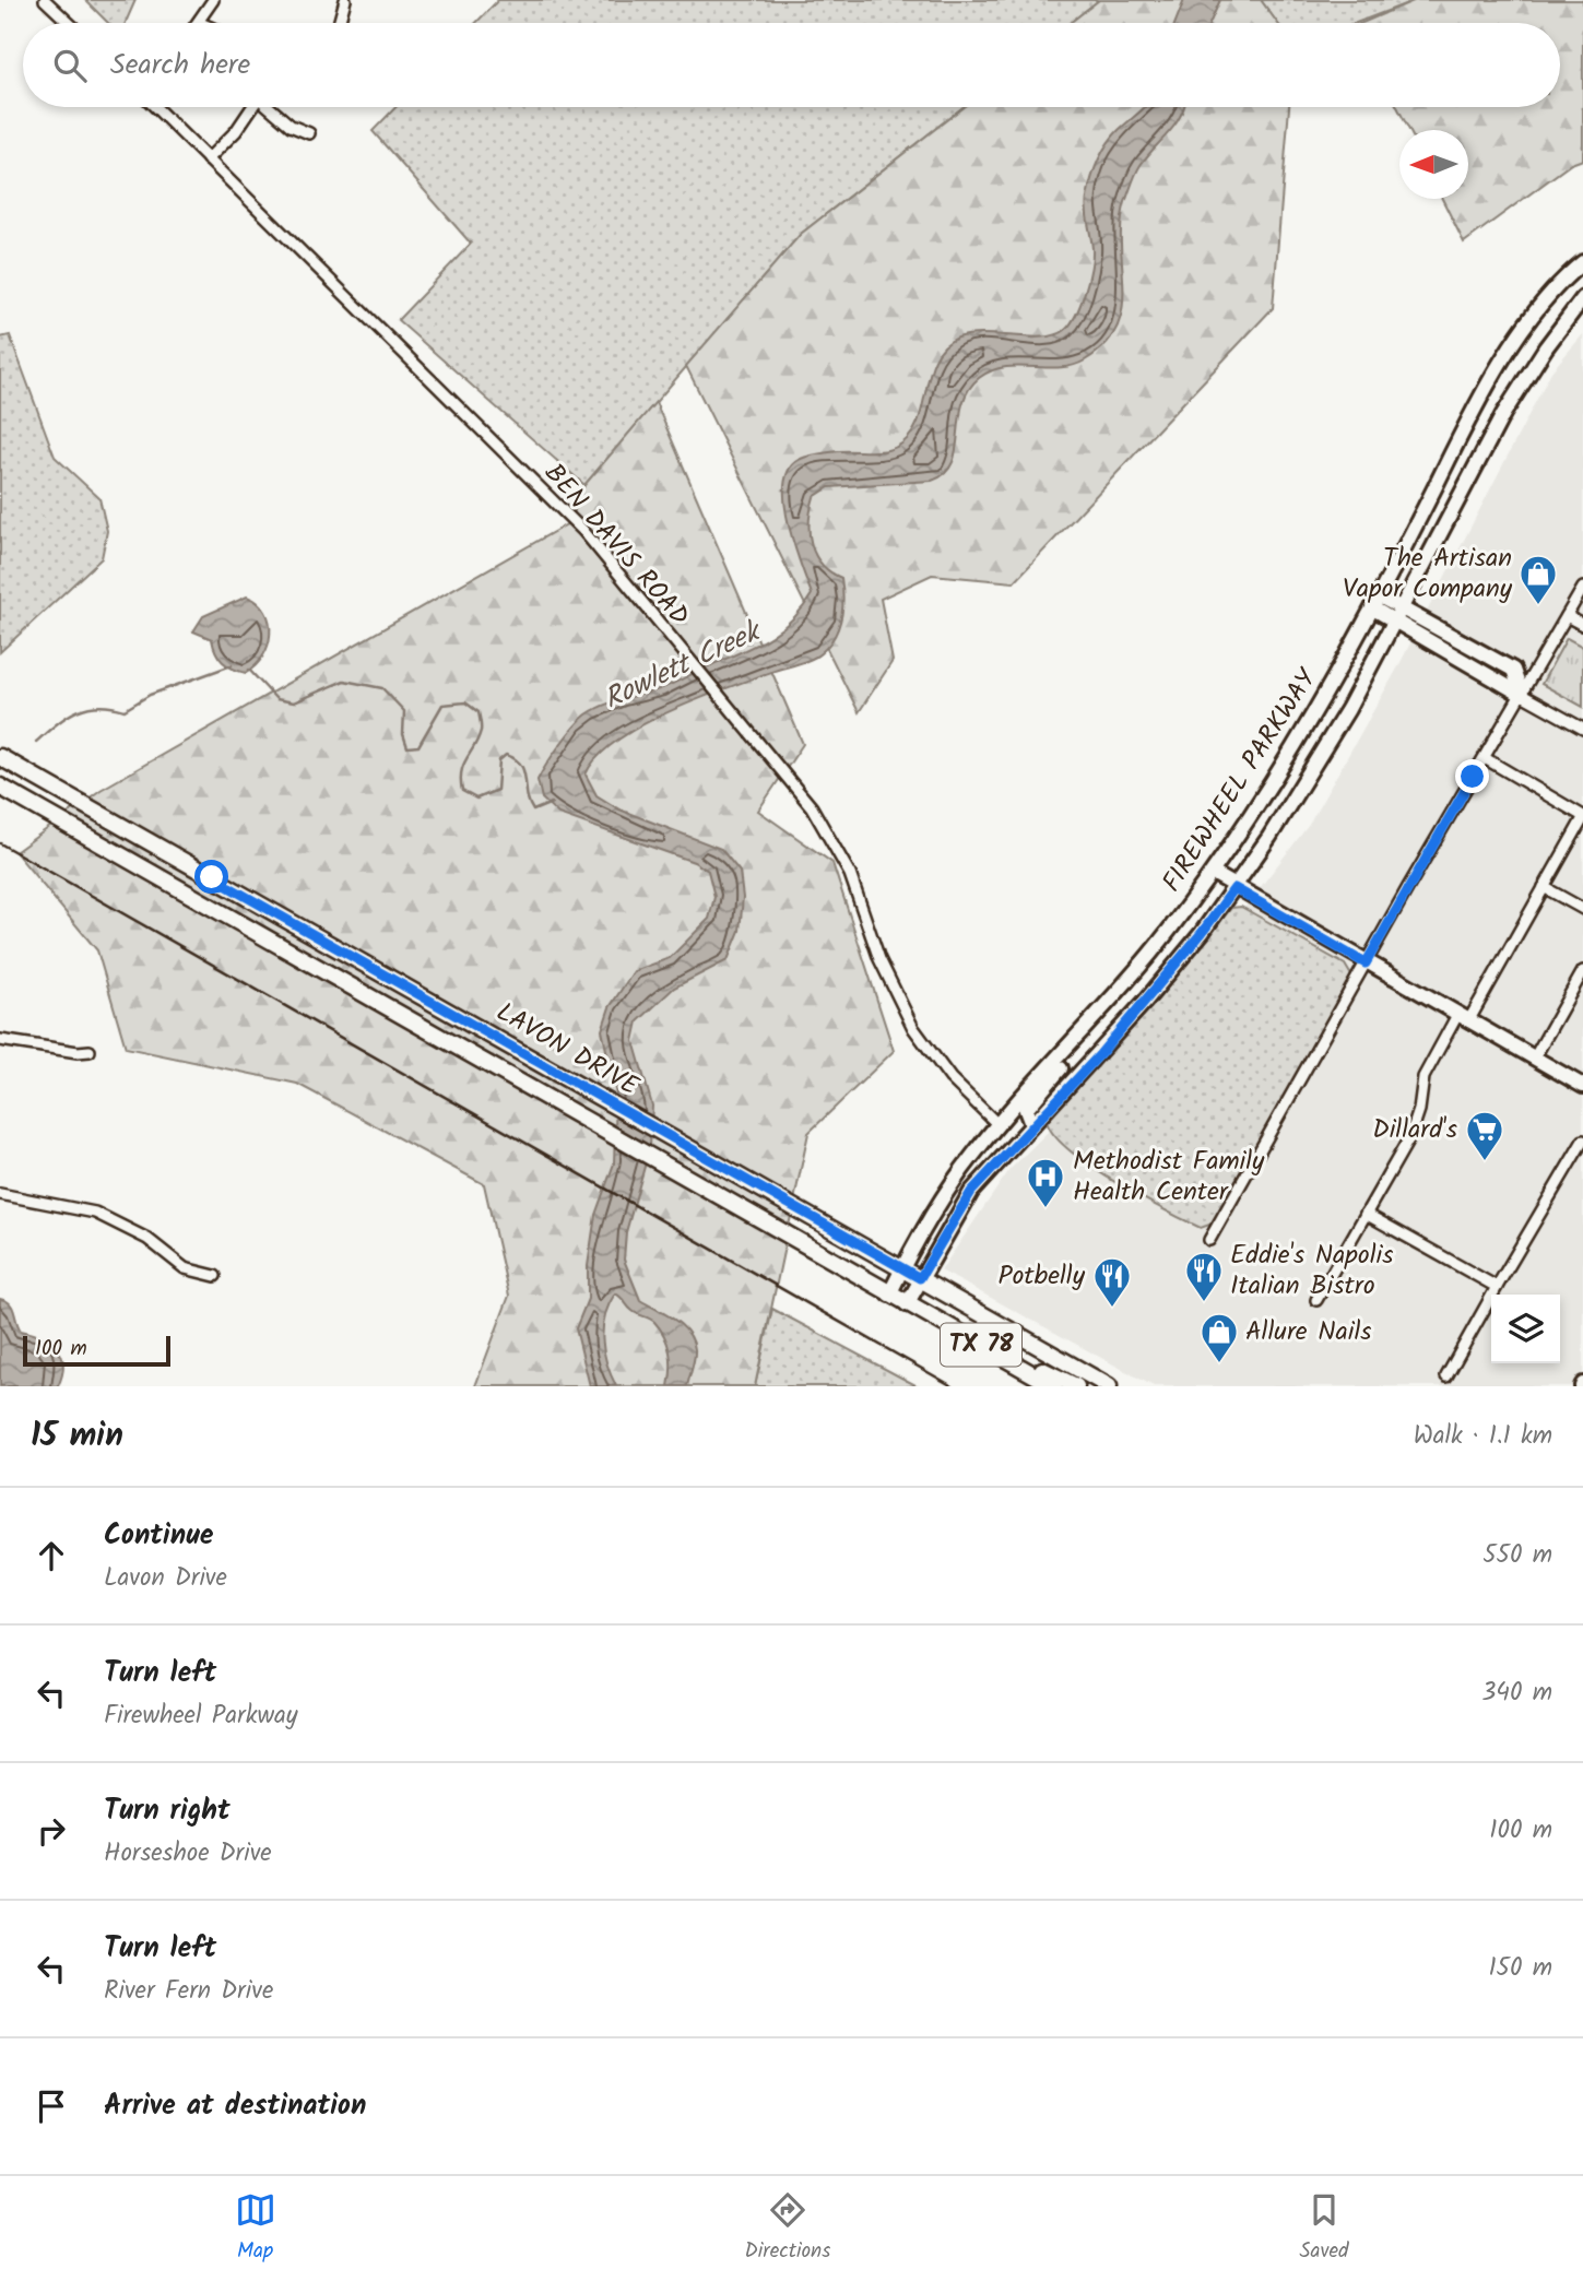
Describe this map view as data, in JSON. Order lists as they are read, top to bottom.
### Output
{
  "streets": {
    "main road": ["FIREWHEEL PARKWAY", "LAVON DRIVE", "TX 78"],
    "street": ["BEN DAVIS ROAD"]
  },
  "crossings": [
    ["BEN DAVIS ROAD", "FIREWHEEL PARKWAY"],
    ["FIREWHEEL PARKWAY", "LAVON DRIVE"]
  ],
  "water": ["Rowlett Creek"],
  "places": {
    "shop": ["The Artisan Vapor Company", "Allure Nails"],
    "supermarket": ["Dillard's"],
    "hospital": ["Methodist Family Health Center"],
    "restaurant": ["Eddie's Napolis Italian Bistro", "Potbelly"]
  },
  "scale_bar": "100 m",
  "north": "left",
  "page": {
    "search": "Search here",
    "scale": "100 m",
    "heading": ["15 min", "Walk · 1.1 km"],
    "list": [
      ["Continue", "Lavon Drive", "550 m"],
      ["Turn left", "Firewheel Parkway", "340 m"],
      ["Turn right", "Horseshoe Drive", "100 m"],
      ["Turn left", "River Fern Drive", "150 m"],
      "Arrive at destination"
    ],
    "nav": ["Map", "Directions", "Saved"]
  }
}
